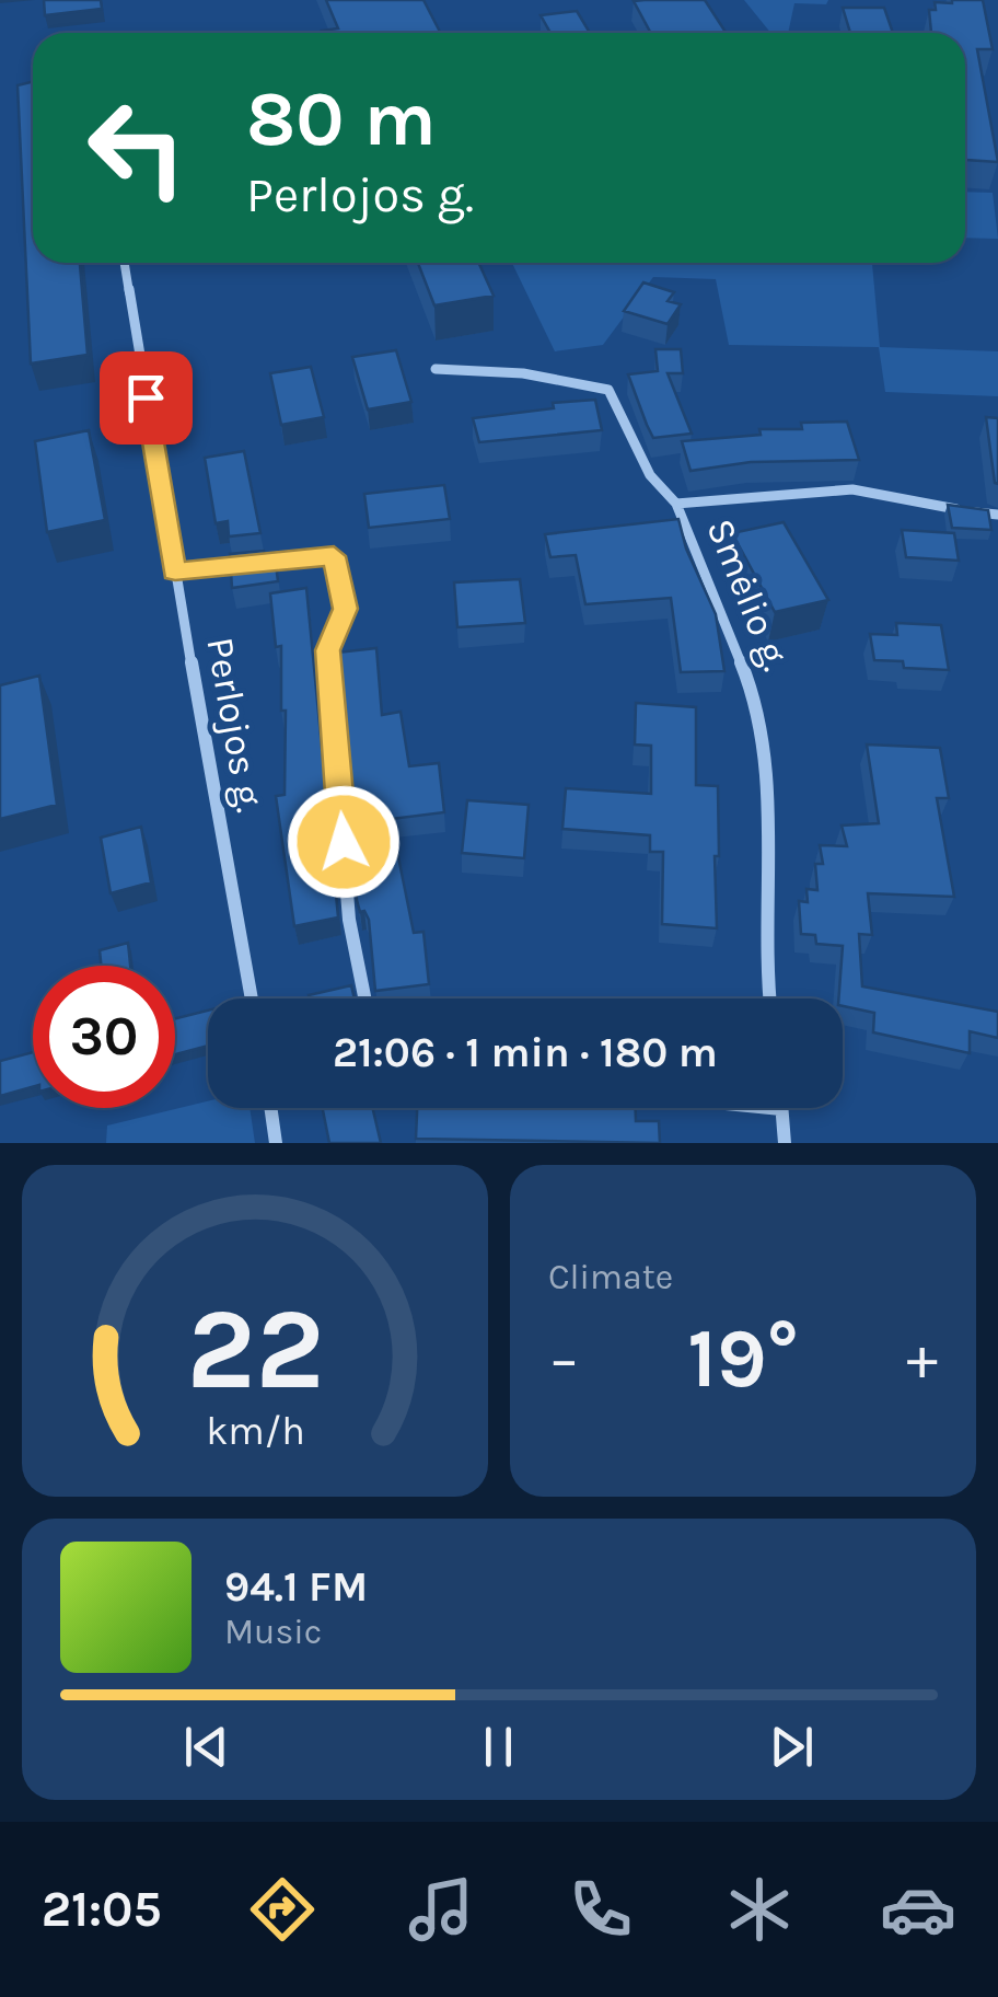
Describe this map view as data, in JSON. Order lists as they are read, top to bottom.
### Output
{
  "streets": {
    "street": ["Smėlio g.", "Perlojos g."]
  },
  "page": {
    "turn": ["80 m", "Perlojos g."],
    "limit": "30",
    "trip": "21:06 · 1 min · 180 m",
    "tile": "Climate",
    "heat": ["−", "19°", "+"],
    "song": ["94.1 FM", "Music"],
    "tabs": "21:05",
    "gauge": ["22", "km/h"]
  }
}
